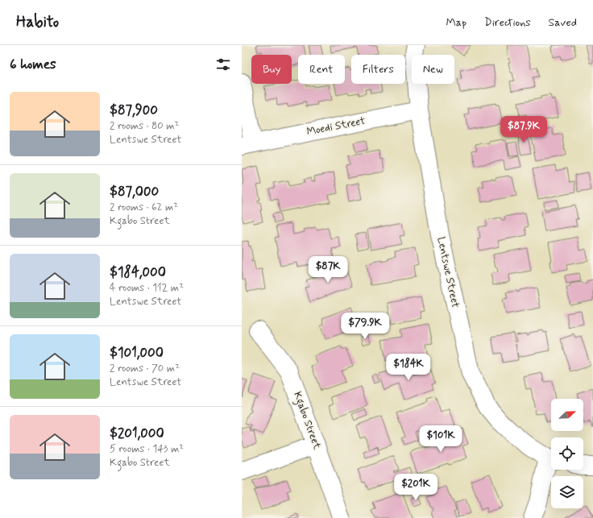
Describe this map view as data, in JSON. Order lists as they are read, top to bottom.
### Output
{
  "streets": {
    "street": ["Moedi Street", "Lentswe Street", "Kgabo Street"]
  },
  "crossings": [
    ["Moedi Street", "Lentswe Street"]
  ],
  "north": "top right",
  "page": {
    "header": "Habito",
    "nav": ["Map", "Directions", "Saved"],
    "heading": "6 homes",
    "chip": [
      "Buy",
      "Rent",
      "Filters",
      "New"
    ],
    "list": [
      {
        "name": "$87,900",
        "note": "2 rooms · 80 m² · Lentswe Street"
      },
      {
        "name": "$87,000",
        "note": "2 rooms · 62 m² · Kgabo Street"
      },
      {
        "name": "$184,000",
        "note": "4 rooms · 112 m² · Lentswe Street"
      },
      {
        "name": "$101,000",
        "note": "2 rooms · 70 m² · Lentswe Street"
      },
      {
        "name": "$201,000",
        "note": "5 rooms · 143 m² · Kgabo Street"
      }
    ],
    "price": [
      "$87.9K",
      "$87K",
      "$79.9K",
      "$184K",
      "$101K",
      "$201K"
    ]
  }
}
